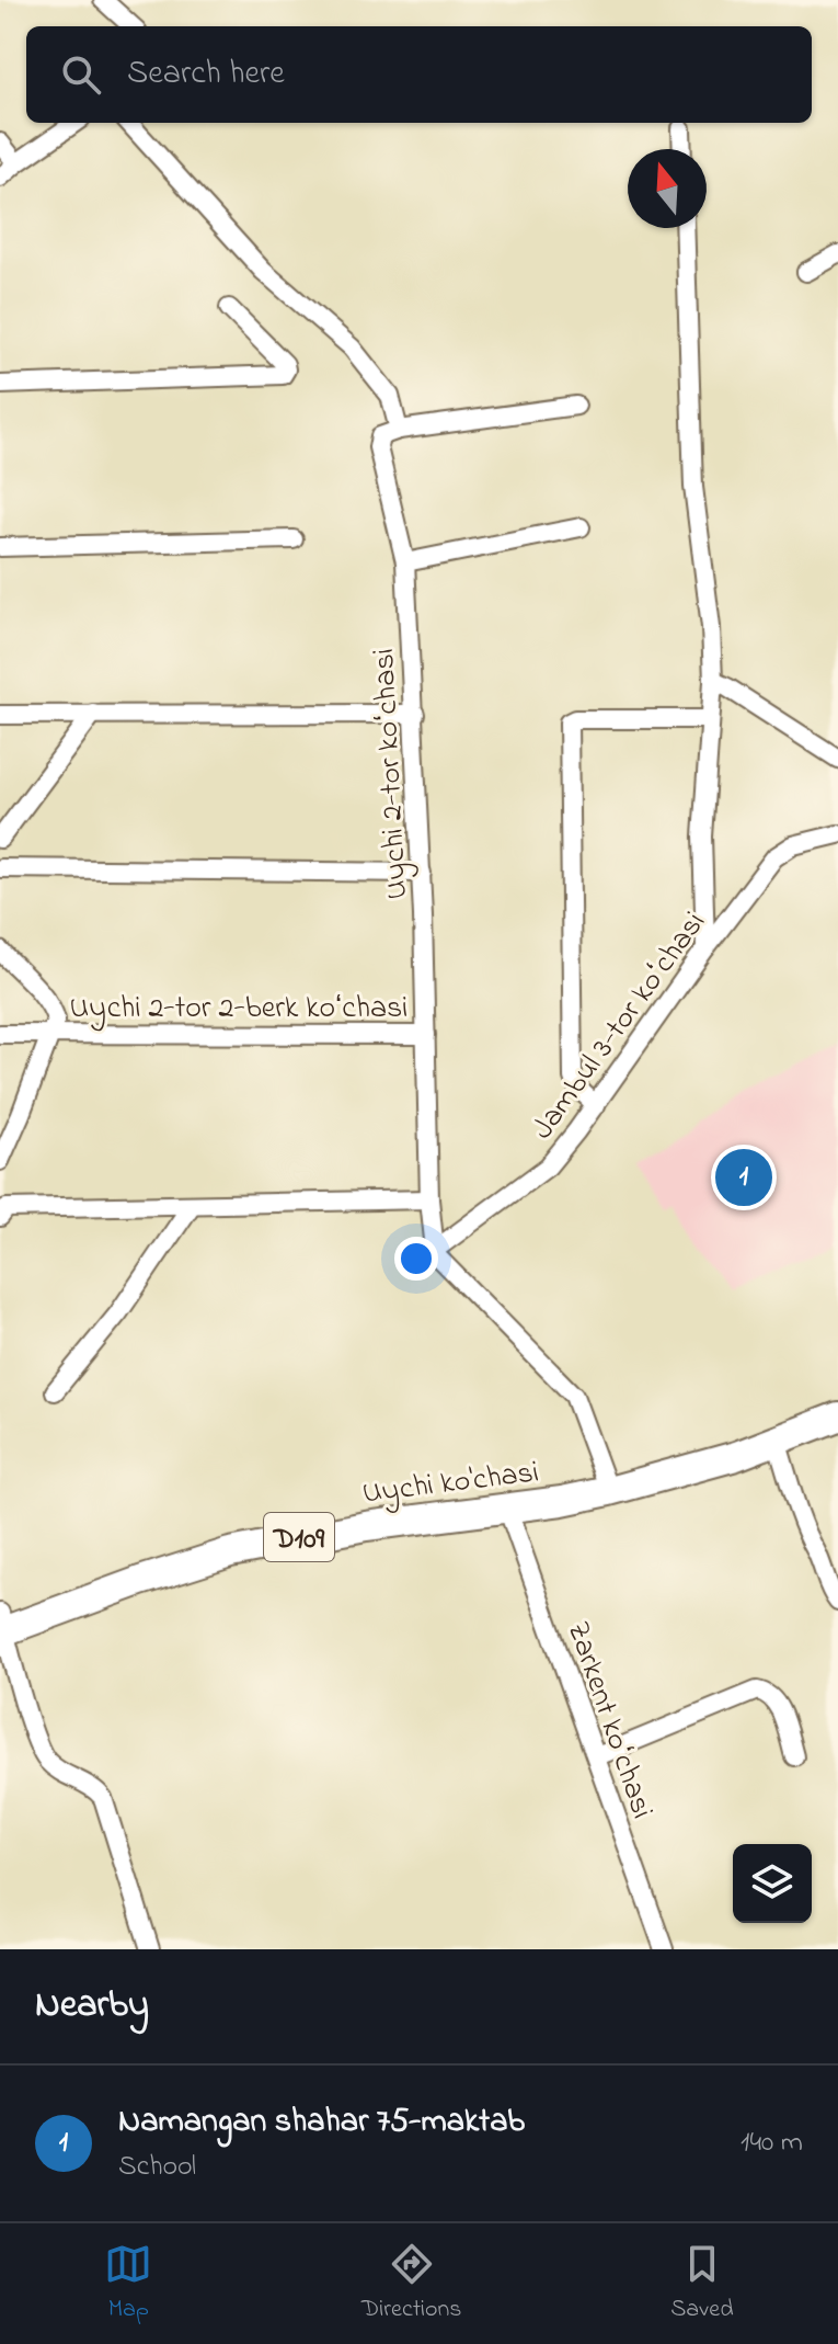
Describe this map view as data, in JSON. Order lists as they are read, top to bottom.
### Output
{
  "streets": {
    "main road": ["Uychi ko'chasi", "D109"],
    "street": [
      "Uychi 2-tor koʻchasi",
      "Uychi 2-tor 2-berk koʻchasi",
      "Jambul 3-tor koʻchasi",
      "Zarkent koʻchasi"
    ]
  },
  "crossings": [
    ["Uychi 2-tor koʻchasi", "Uychi 2-tor 2-berk koʻchasi"],
    ["Uychi 2-tor koʻchasi", "Jambul 3-tor koʻchasi"],
    ["Uychi ko'chasi", "D109"],
    ["Uychi ko'chasi", "Zarkent koʻchasi"]
  ],
  "north": "top",
  "page": {
    "search": "Search here",
    "pins": "1",
    "heading": "Nearby",
    "list": [
      {
        "mark": "1",
        "name": "Namangan shahar 75-maktab",
        "note": "School",
        "value": "140 m"
      }
    ],
    "nav": ["Map", "Directions", "Saved"]
  }
}
